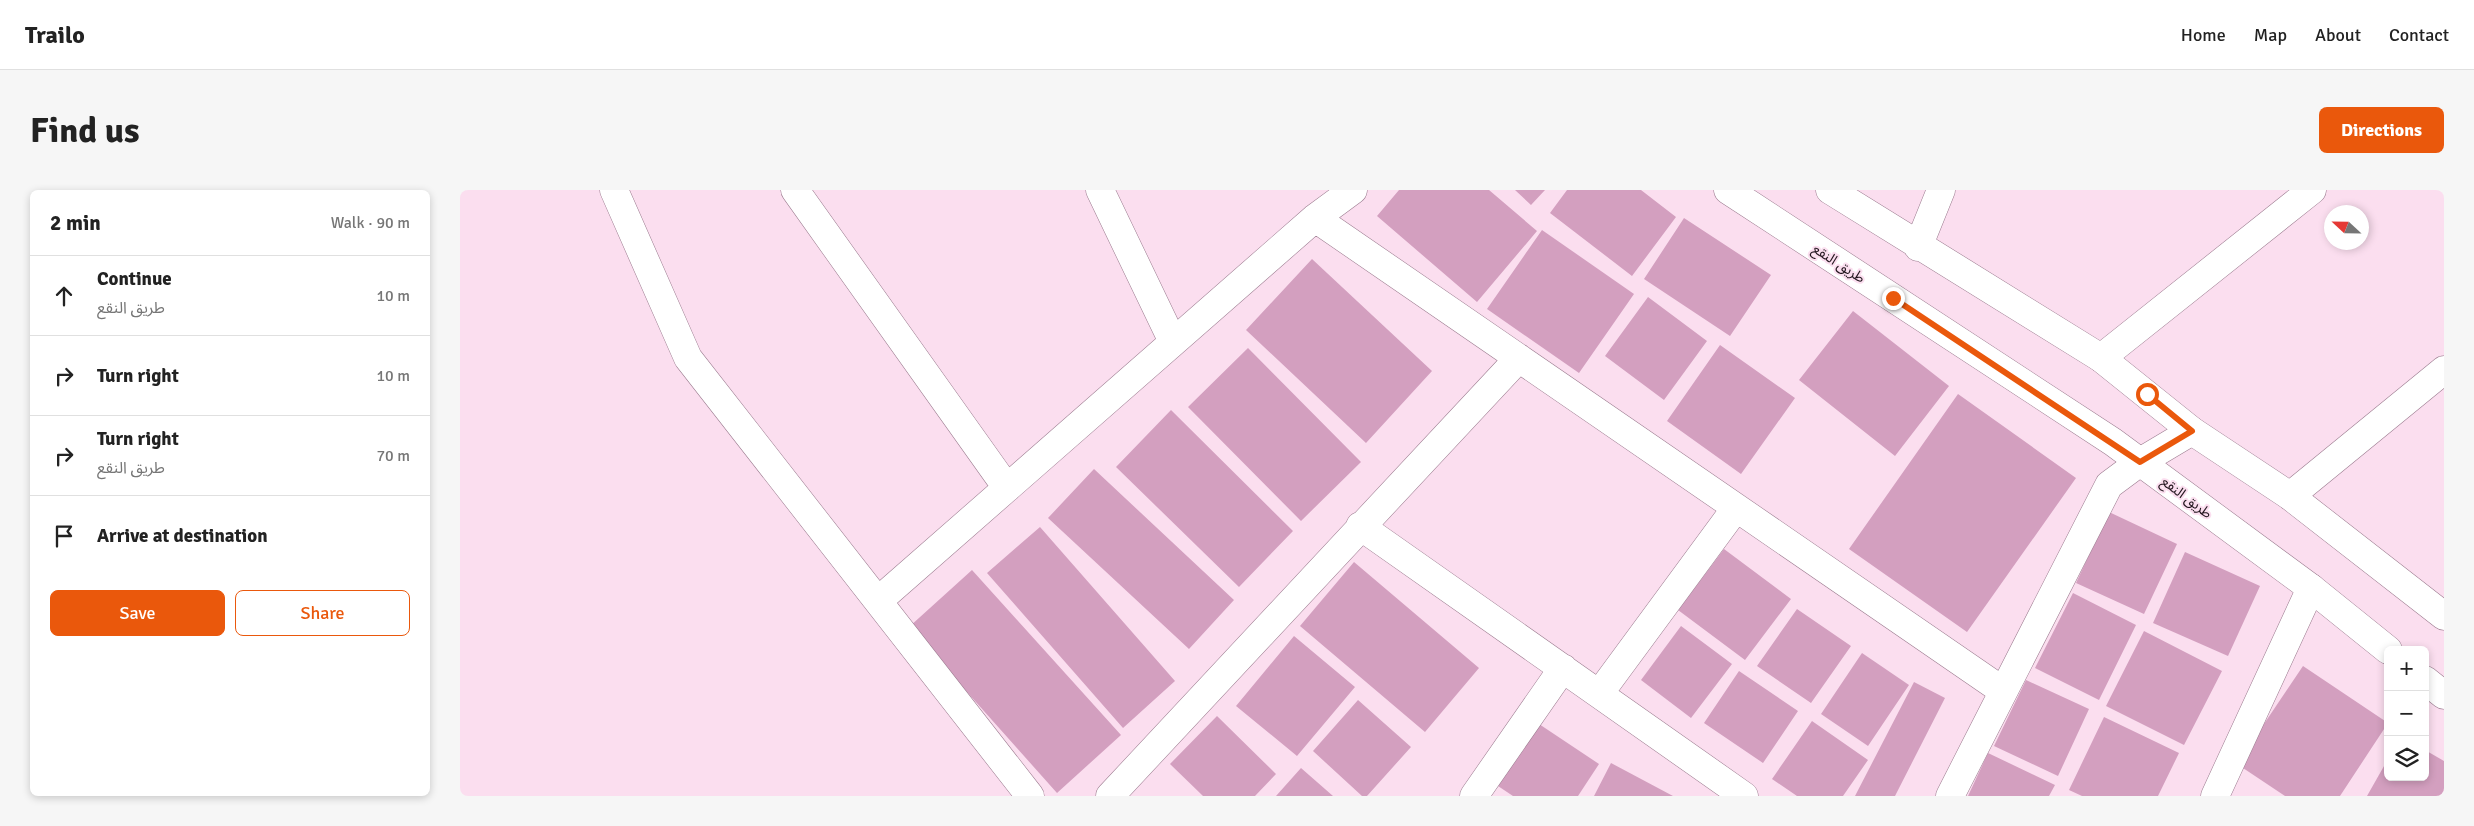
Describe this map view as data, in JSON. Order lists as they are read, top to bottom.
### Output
{
  "streets": {
    "street": ["طريق النقع"]
  },
  "north": "left",
  "page": {
    "header": "Trailo",
    "nav": [
      "Home",
      "Map",
      "About",
      "Contact"
    ],
    "buttons": [
      "Directions",
      ["Save", "Share"]
    ],
    "title": "Find us",
    "heading": ["2 min", "Walk · 90 m"],
    "list": [
      ["Continue", "طريق النقع", "10 m"],
      ["Turn right", "10 m"],
      ["Turn right", "طريق النقع", "70 m"],
      "Arrive at destination"
    ],
    "map_buttons": ["+", "−"]
  }
}
